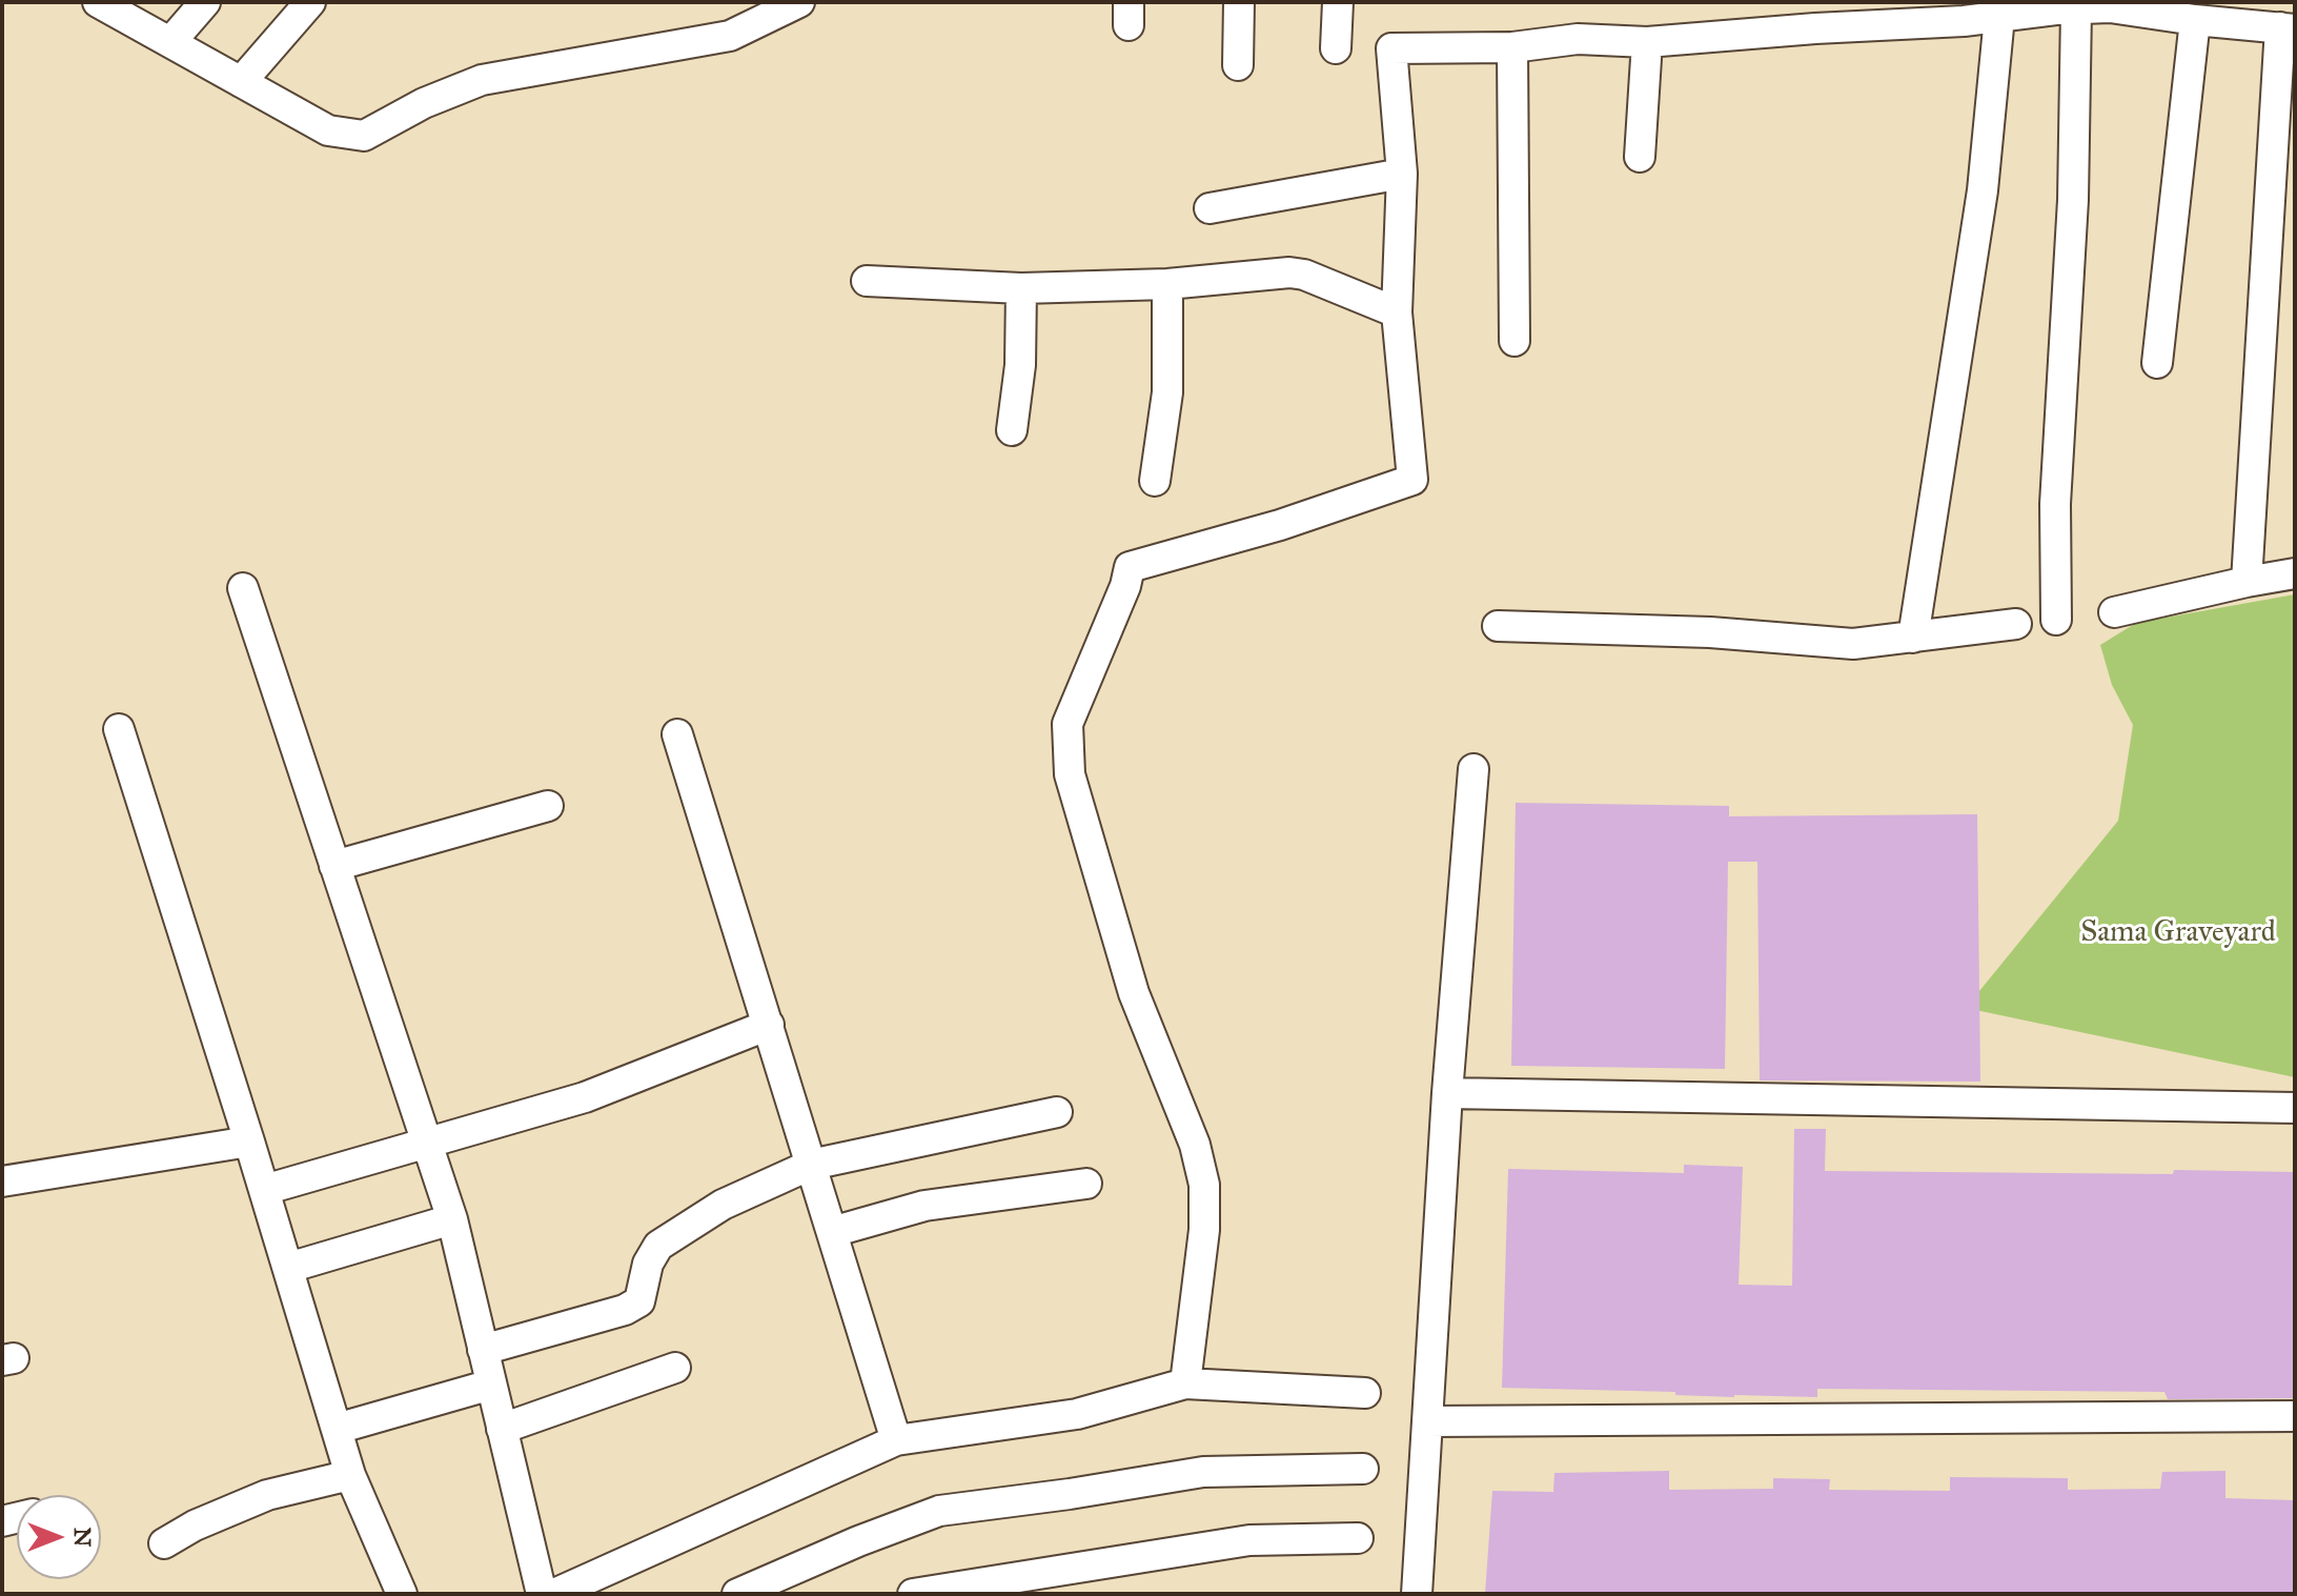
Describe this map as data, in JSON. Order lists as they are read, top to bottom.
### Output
{
  "parks": ["Sama Graveyard"],
  "north": "right"
}
